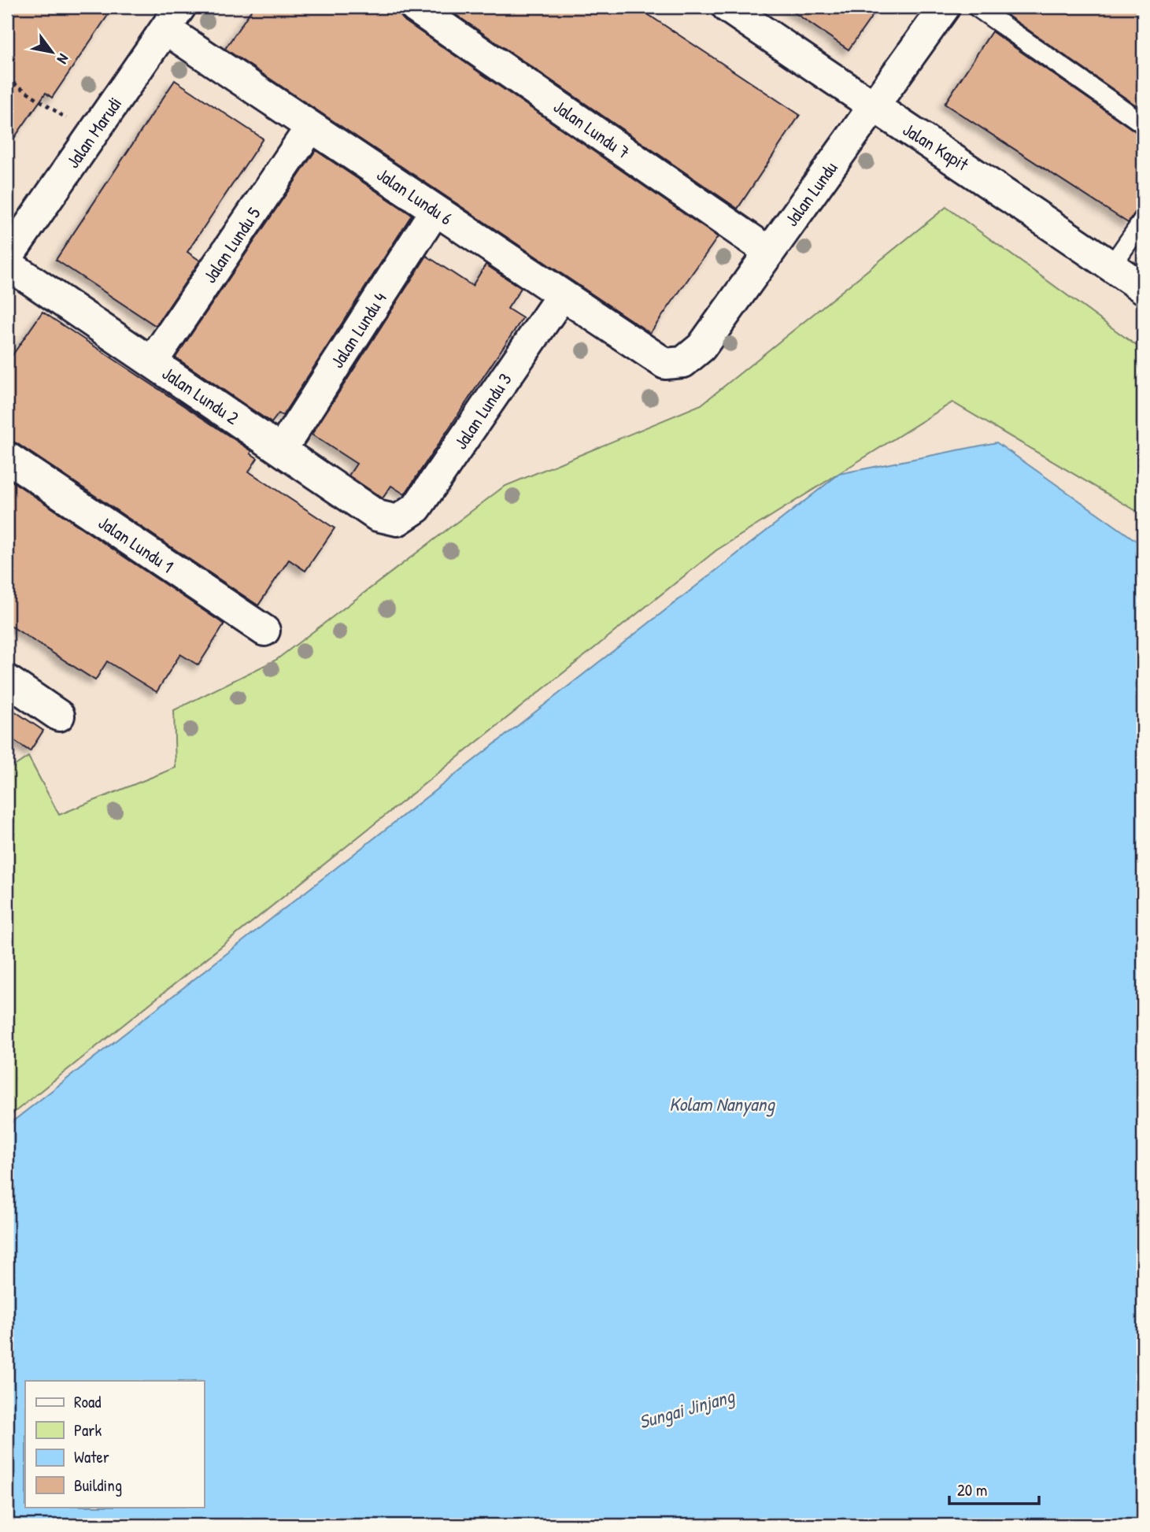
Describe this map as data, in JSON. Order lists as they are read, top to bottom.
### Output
{
  "streets": {
    "street": [
      "Jalan Lundu 7",
      "Jalan Marudi",
      "Jalan Kapit",
      "Jalan Lundu",
      "Jalan Lundu 6",
      "Jalan Lundu 5",
      "Jalan Lundu 4",
      "Jalan Lundu 2",
      "Jalan Lundu 3",
      "Jalan Lundu 1"
    ]
  },
  "crossings": [
    ["Jalan Lundu 7", "Jalan Lundu"],
    ["Jalan Marudi", "Jalan Lundu 6"],
    ["Jalan Kapit", "Jalan Lundu"],
    ["Jalan Lundu", "Jalan Lundu 6"],
    ["Jalan Lundu 6", "Jalan Lundu 5"],
    ["Jalan Lundu 6", "Jalan Lundu 4"],
    ["Jalan Lundu 6", "Jalan Lundu 3"],
    ["Jalan Lundu 5", "Jalan Lundu 2"],
    ["Jalan Lundu 4", "Jalan Lundu 2"],
    ["Jalan Lundu 2", "Jalan Lundu 3"]
  ],
  "water": ["Kolam Nanyang", "Sungai Jinjang"],
  "legend": [
    "Road",
    "Park",
    "Water",
    "Building"
  ],
  "scale_bar": "20 m",
  "north": "bottom right"
}
